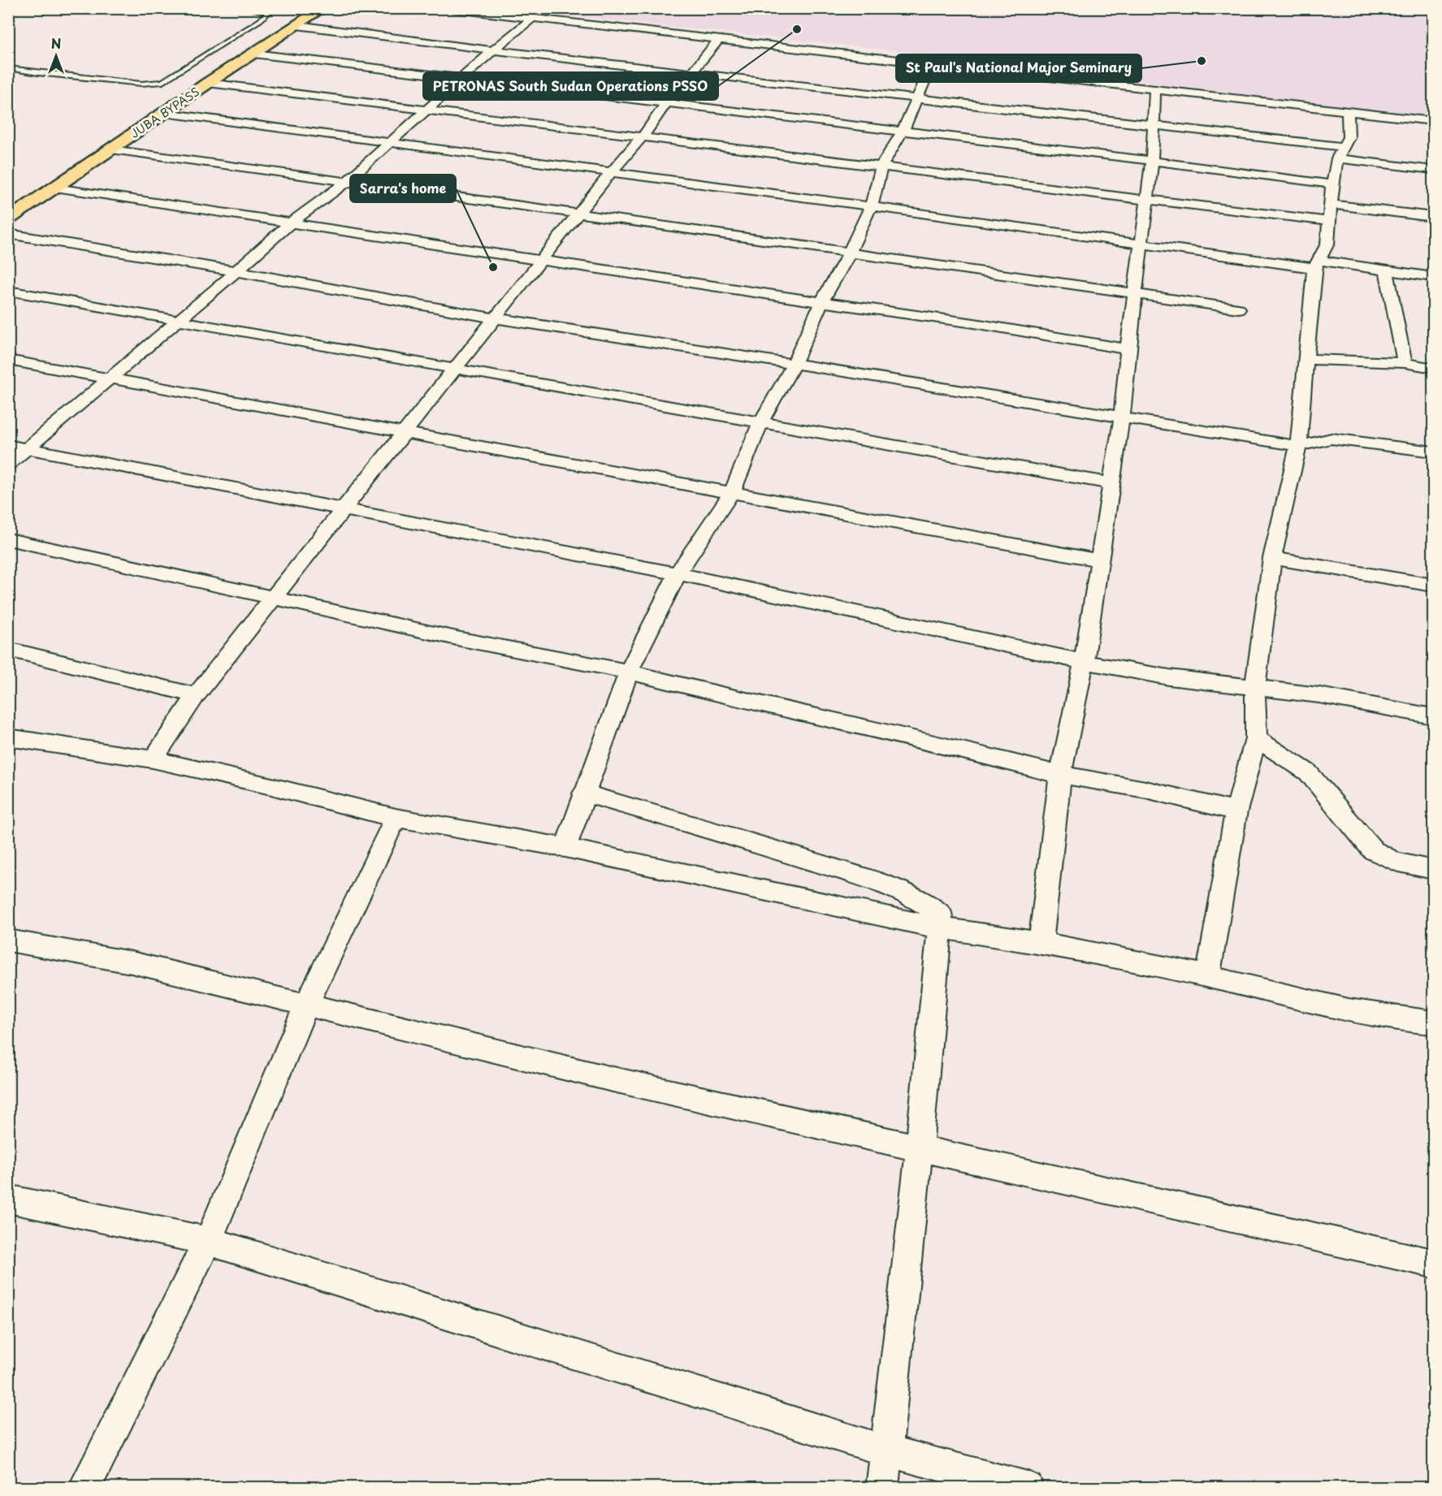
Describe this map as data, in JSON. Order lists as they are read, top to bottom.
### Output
{
  "streets": {
    "main road": ["JUBA BYPASS"]
  },
  "places": ["PETRONAS South Sudan Operations PSSO", "St Paul's National Major Seminary", "Sarra's home"],
  "north": "top"
}
